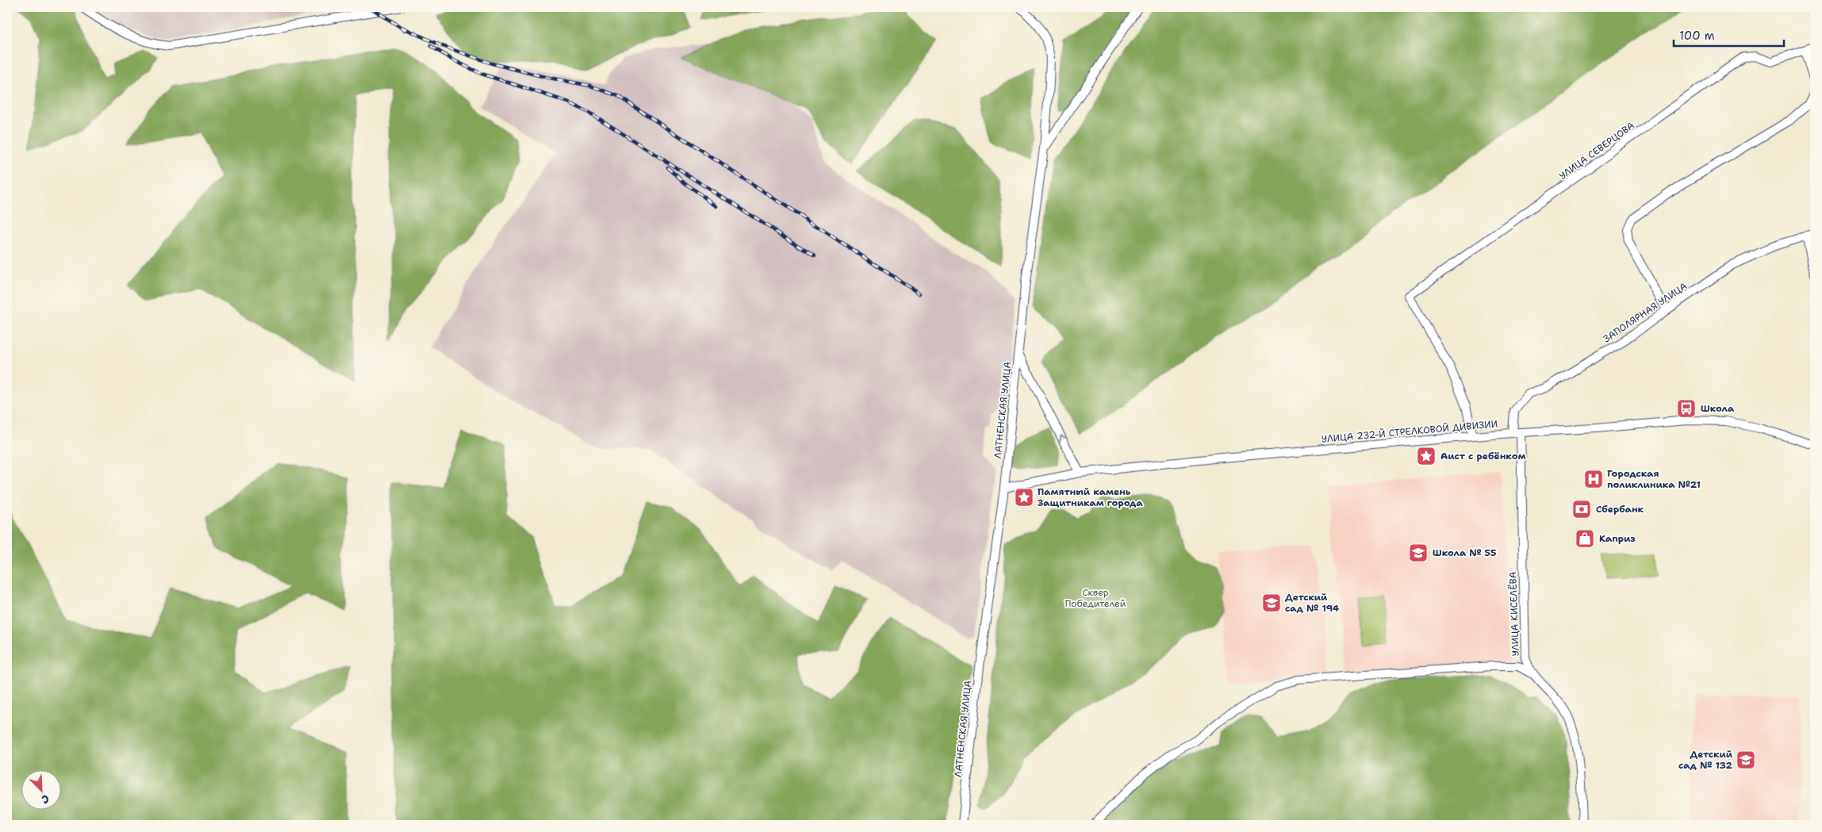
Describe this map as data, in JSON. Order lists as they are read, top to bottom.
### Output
{
  "streets": {
    "street": [
      "УЛИЦА СЕВЕРЦОВА",
      "ЗАПОЛЯРНАЯ УЛИЦА",
      "ЛАТНЕНСКАЯ УЛИЦА",
      "УЛИЦА 232-Й СТРЕЛКОВОЙ ДИВИЗИИ",
      "УЛИЦА КИСЕЛЁВА"
    ]
  },
  "crossings": [
    ["УЛИЦА СЕВЕРЦОВА", "УЛИЦА 232-Й СТРЕЛКОВОЙ ДИВИЗИИ"],
    ["ЗАПОЛЯРНАЯ УЛИЦА", "УЛИЦА 232-Й СТРЕЛКОВОЙ ДИВИЗИИ"],
    ["ЗАПОЛЯРНАЯ УЛИЦА", "УЛИЦА КИСЕЛЁВА"],
    ["ЛАТНЕНСКАЯ УЛИЦА", "УЛИЦА 232-Й СТРЕЛКОВОЙ ДИВИЗИИ"],
    ["УЛИЦА 232-Й СТРЕЛКОВОЙ ДИВИЗИИ", "УЛИЦА КИСЕЛЁВА"]
  ],
  "parks": ["Сквер Победителей"],
  "places": {
    "bus stop": ["Школа"],
    "place": ["Аист с ребёнком", "Памятный камень Защитникам города"],
    "hospital": ["Городская поликлиника №21"],
    "bank": ["Сбербанк"],
    "shop": ["Каприз"],
    "school or university": ["Школа № 55", "Детский сад № 194", "Детский сад № 132"]
  },
  "scale_bar": "100 m",
  "north": "bottom right"
}
